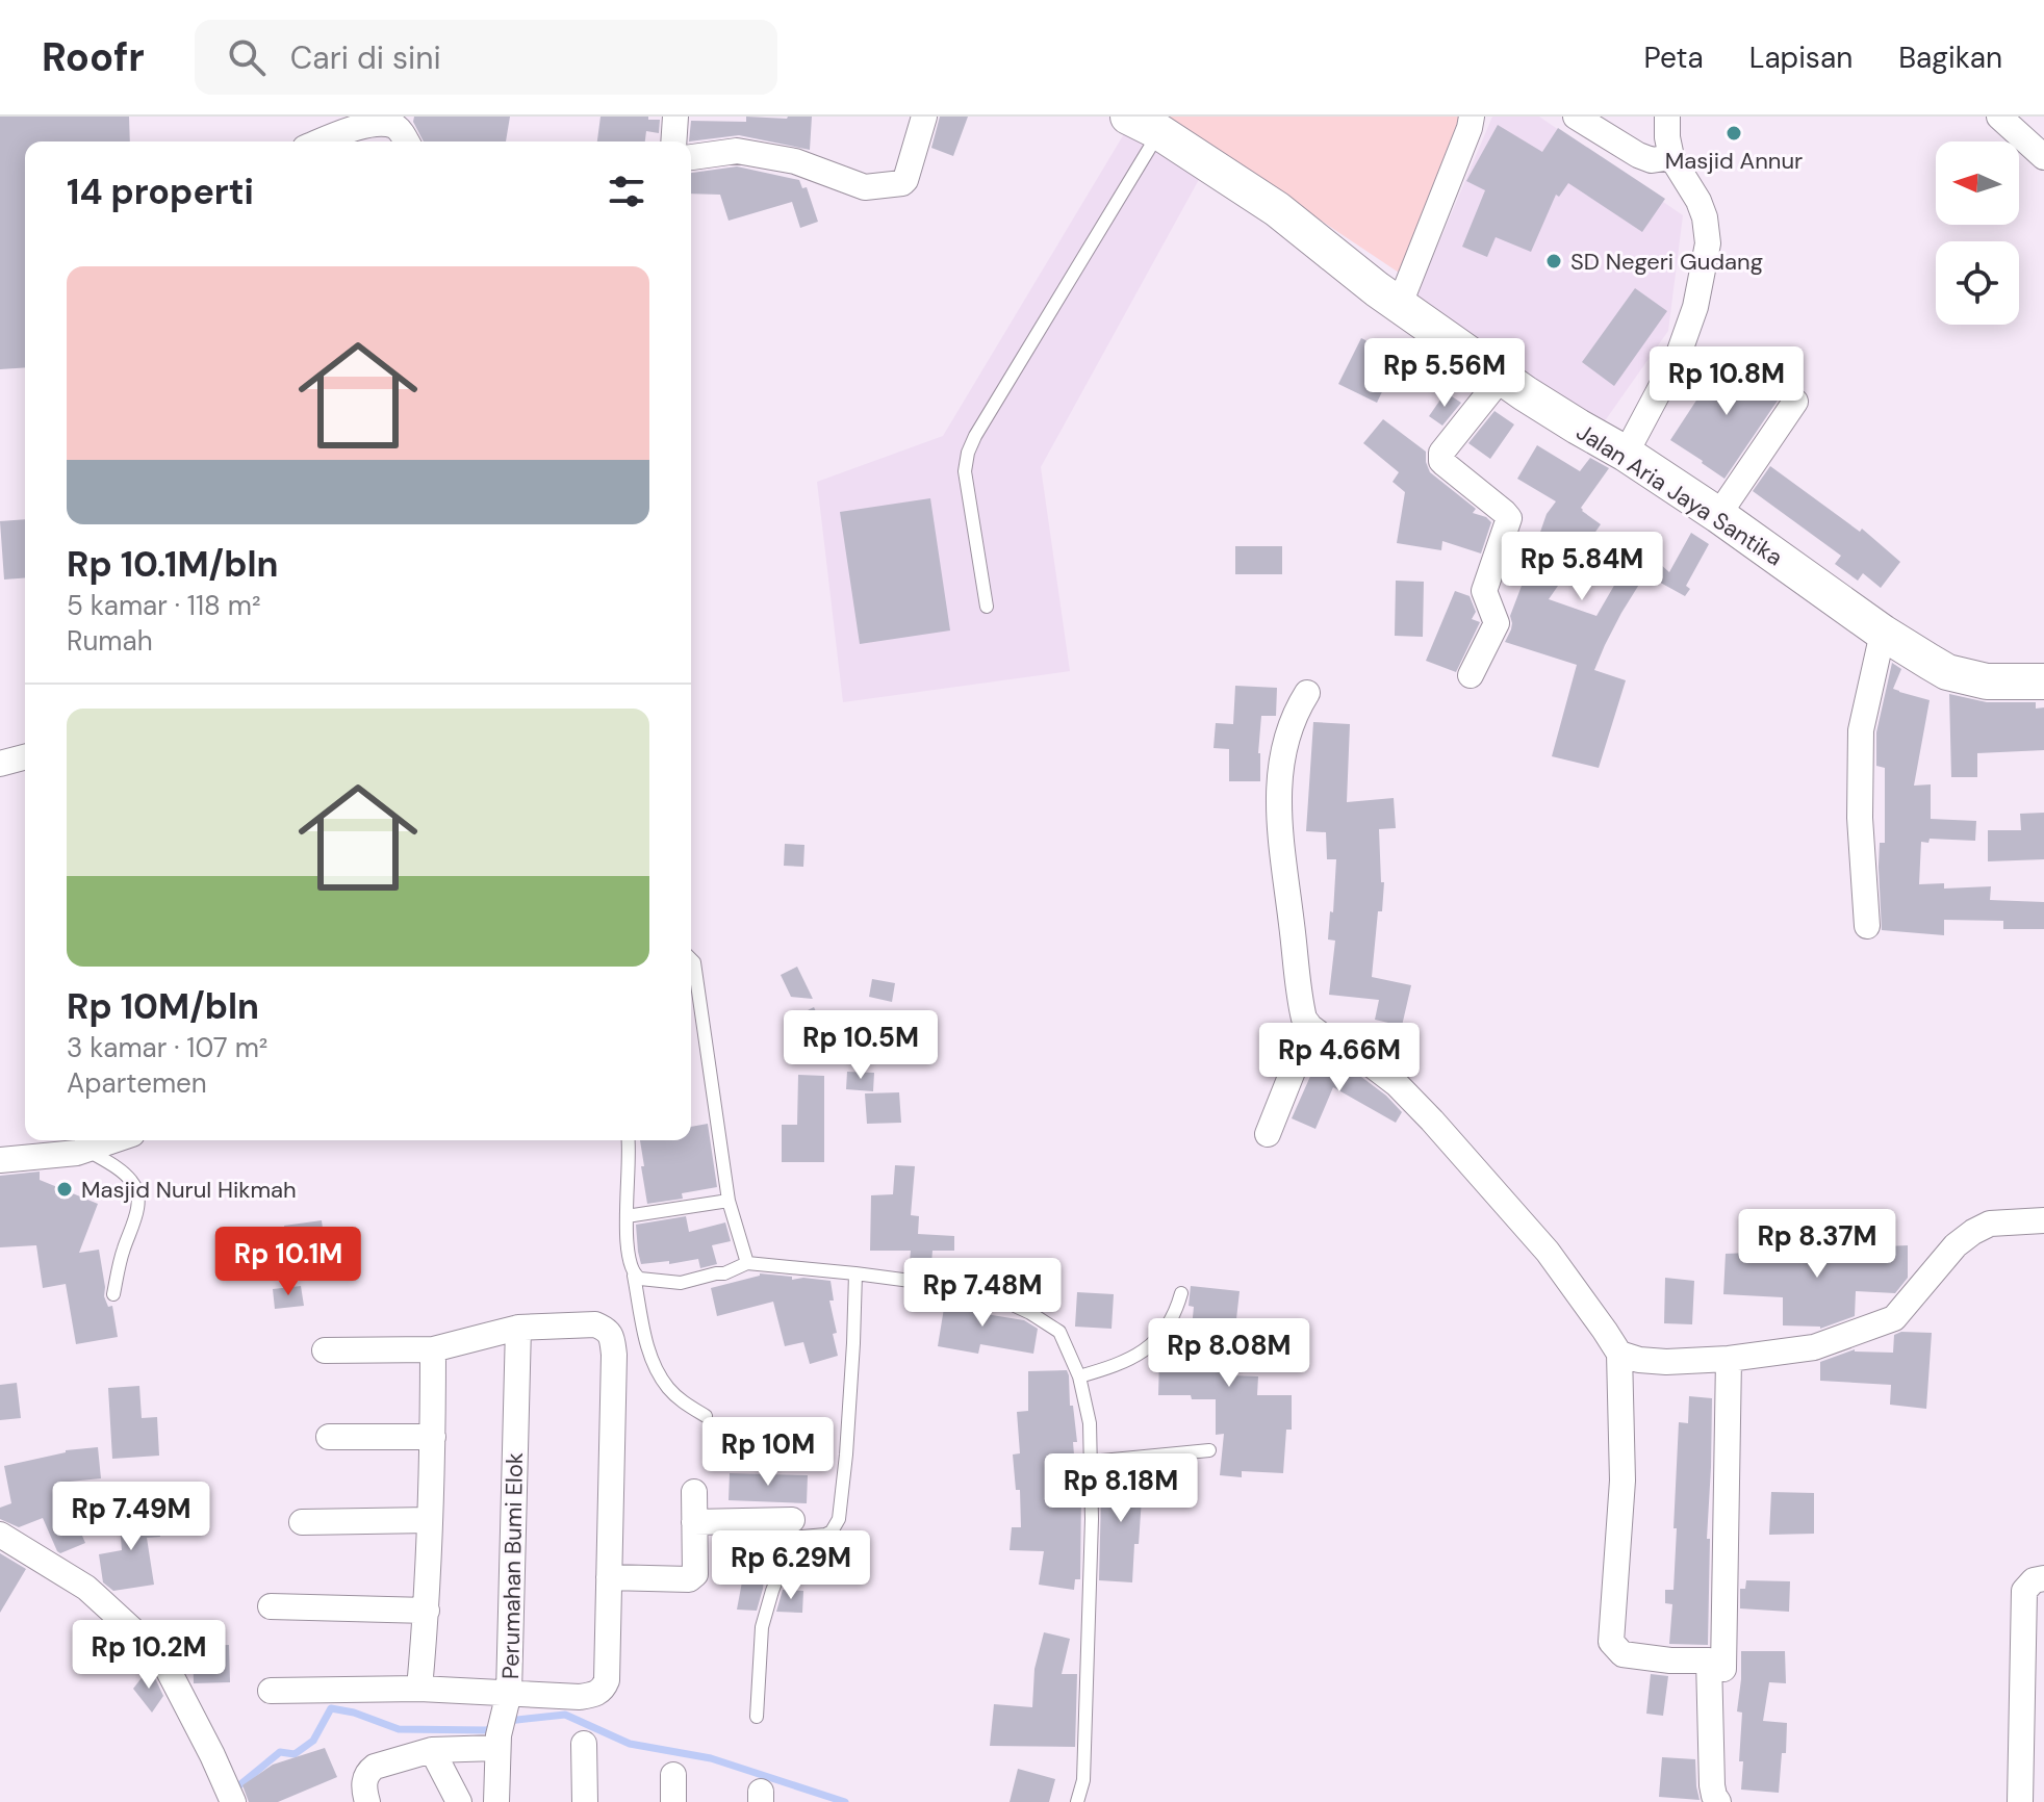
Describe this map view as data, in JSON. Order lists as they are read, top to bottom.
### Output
{
  "streets": {
    "street": ["Jalan Aria Jaya Santika", "Perumahan Bumi Elok"]
  },
  "places": ["Masjid Annur", "SD Negeri Gudang", "Masjid Nurul Hikmah"],
  "north": "left",
  "page": {
    "header": "Roofr",
    "search": "Cari di sini",
    "nav": ["Peta", "Lapisan", "Bagikan"],
    "heading": "14 properti",
    "list": [
      {
        "name": "Rp 10.1M/bln",
        "note": "5 kamar · 118 m² · Rumah"
      },
      {
        "name": "Rp 10M/bln",
        "note": "3 kamar · 107 m² · Apartemen"
      }
    ],
    "price": [
      "Rp 5.56M",
      "Rp 10.8M",
      "Rp 5.84M",
      "Rp 10.5M",
      "Rp 4.66M",
      "Rp 8.37M",
      "Rp 10.1M",
      "Rp 7.48M",
      "Rp 8.08M",
      "Rp 10M",
      "Rp 8.18M",
      "Rp 7.49M",
      "Rp 6.29M",
      "Rp 10.2M"
    ]
  }
}
